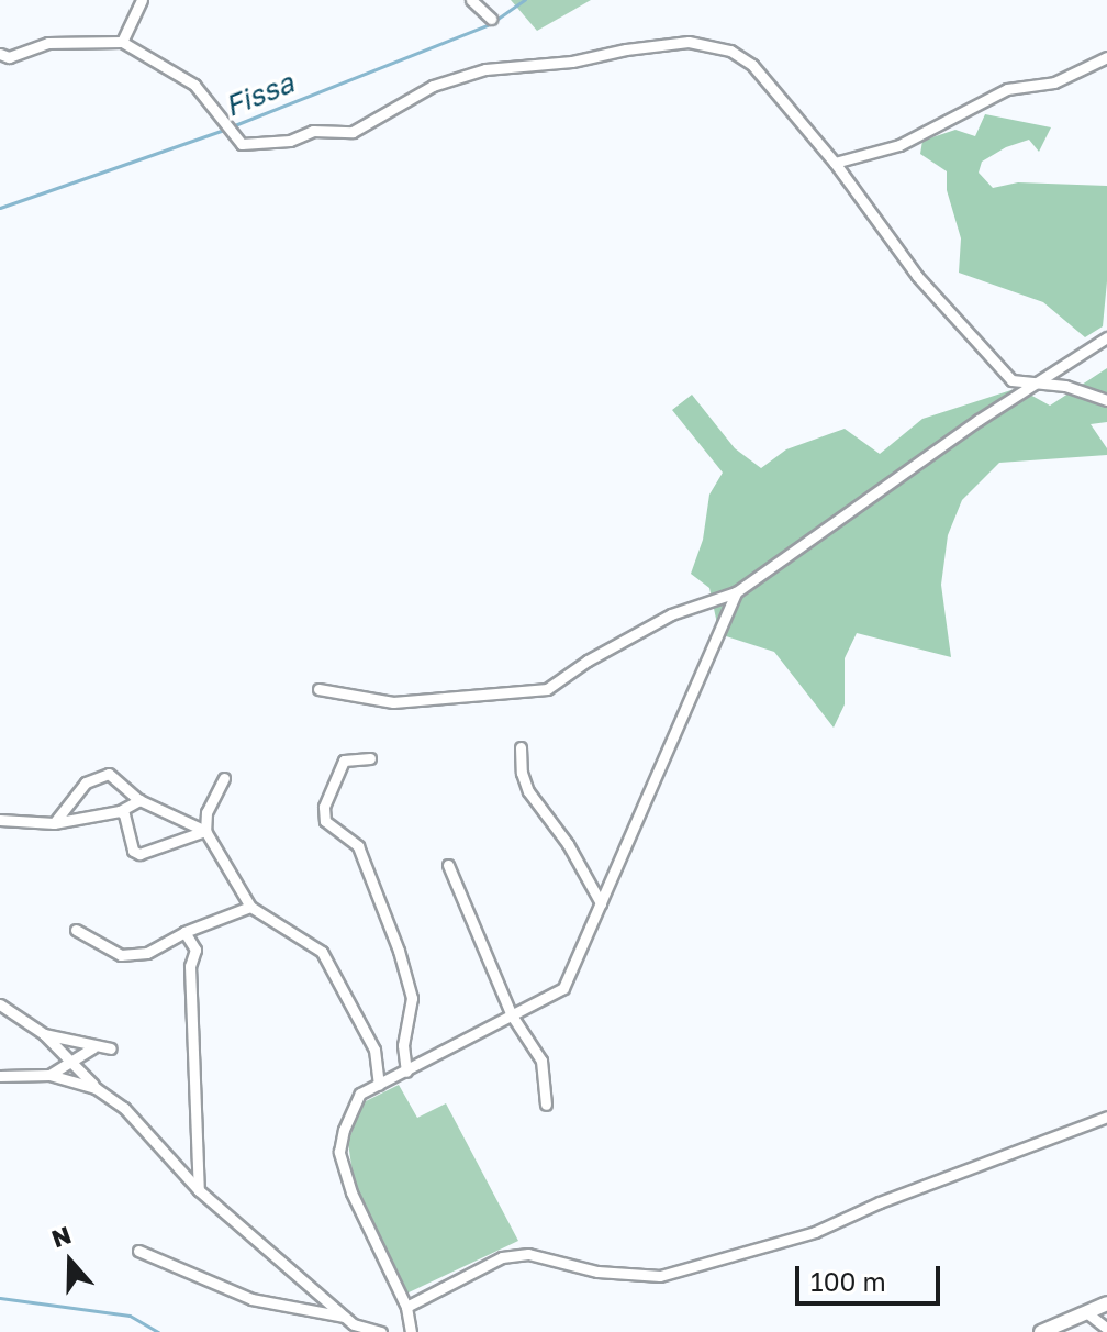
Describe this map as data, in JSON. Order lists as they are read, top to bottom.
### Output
{
  "water": ["Fissa"],
  "scale_bar": "100 m",
  "north": "top"
}
